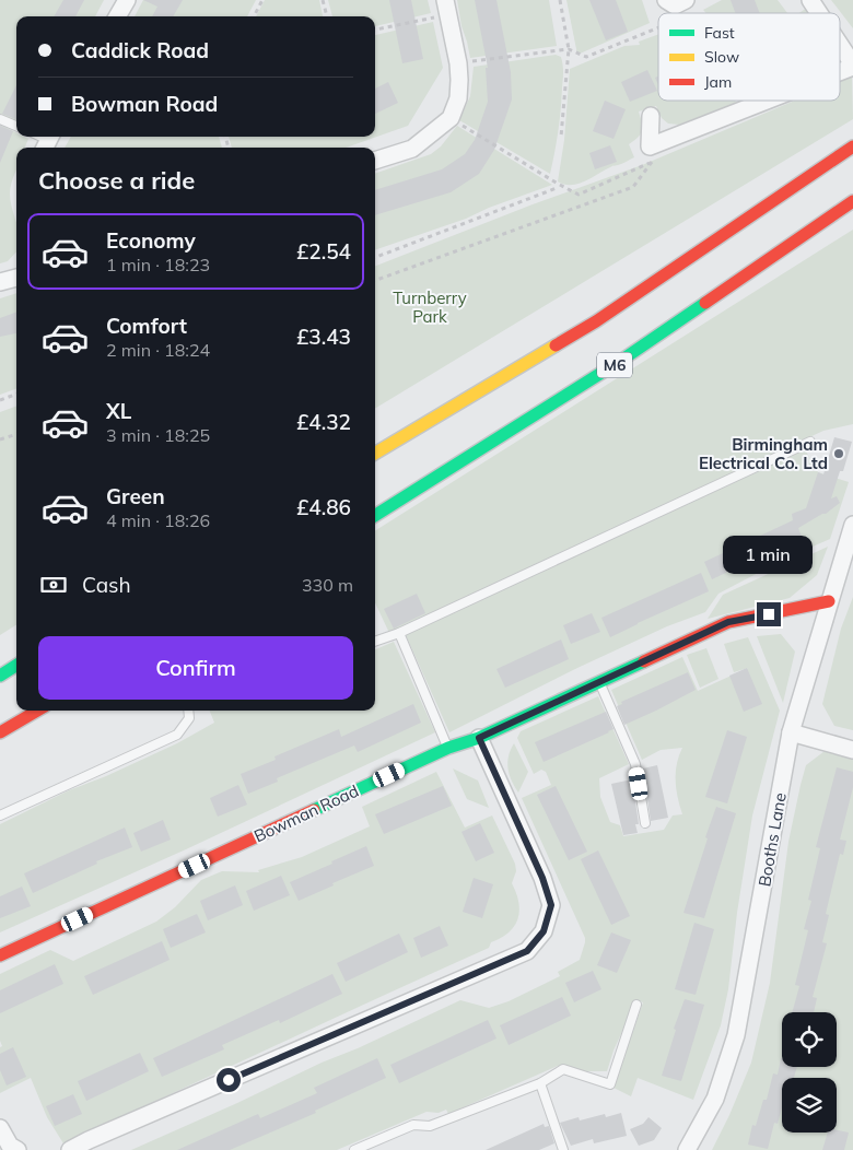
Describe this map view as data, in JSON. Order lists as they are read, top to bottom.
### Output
{
  "streets": {
    "main road": ["M6", "Bowman Road"],
    "street": ["Booths Lane"]
  },
  "crossings": [
    ["Bowman Road", "Booths Lane"]
  ],
  "parks": ["Turnberry Park"],
  "places": ["Birmingham Electrical Co. Ltd"],
  "legend": ["Fast", "Slow", "Jam"],
  "page": {
    "banner": ["Caddick Road", "Bowman Road"],
    "heading": "Choose a ride",
    "list": [
      {
        "name": "Economy",
        "note": "1 min · 18:23",
        "value": "£2.54"
      },
      {
        "name": "Comfort",
        "note": "2 min · 18:24",
        "value": "£3.43"
      },
      {
        "name": "XL",
        "note": "3 min · 18:25",
        "value": "£4.32"
      },
      {
        "name": "Green",
        "note": "4 min · 18:26",
        "value": "£4.86"
      }
    ],
    "bubble": "1 min",
    "pay": ["Cash", "330 m"],
    "buttons": "Confirm"
  }
}
